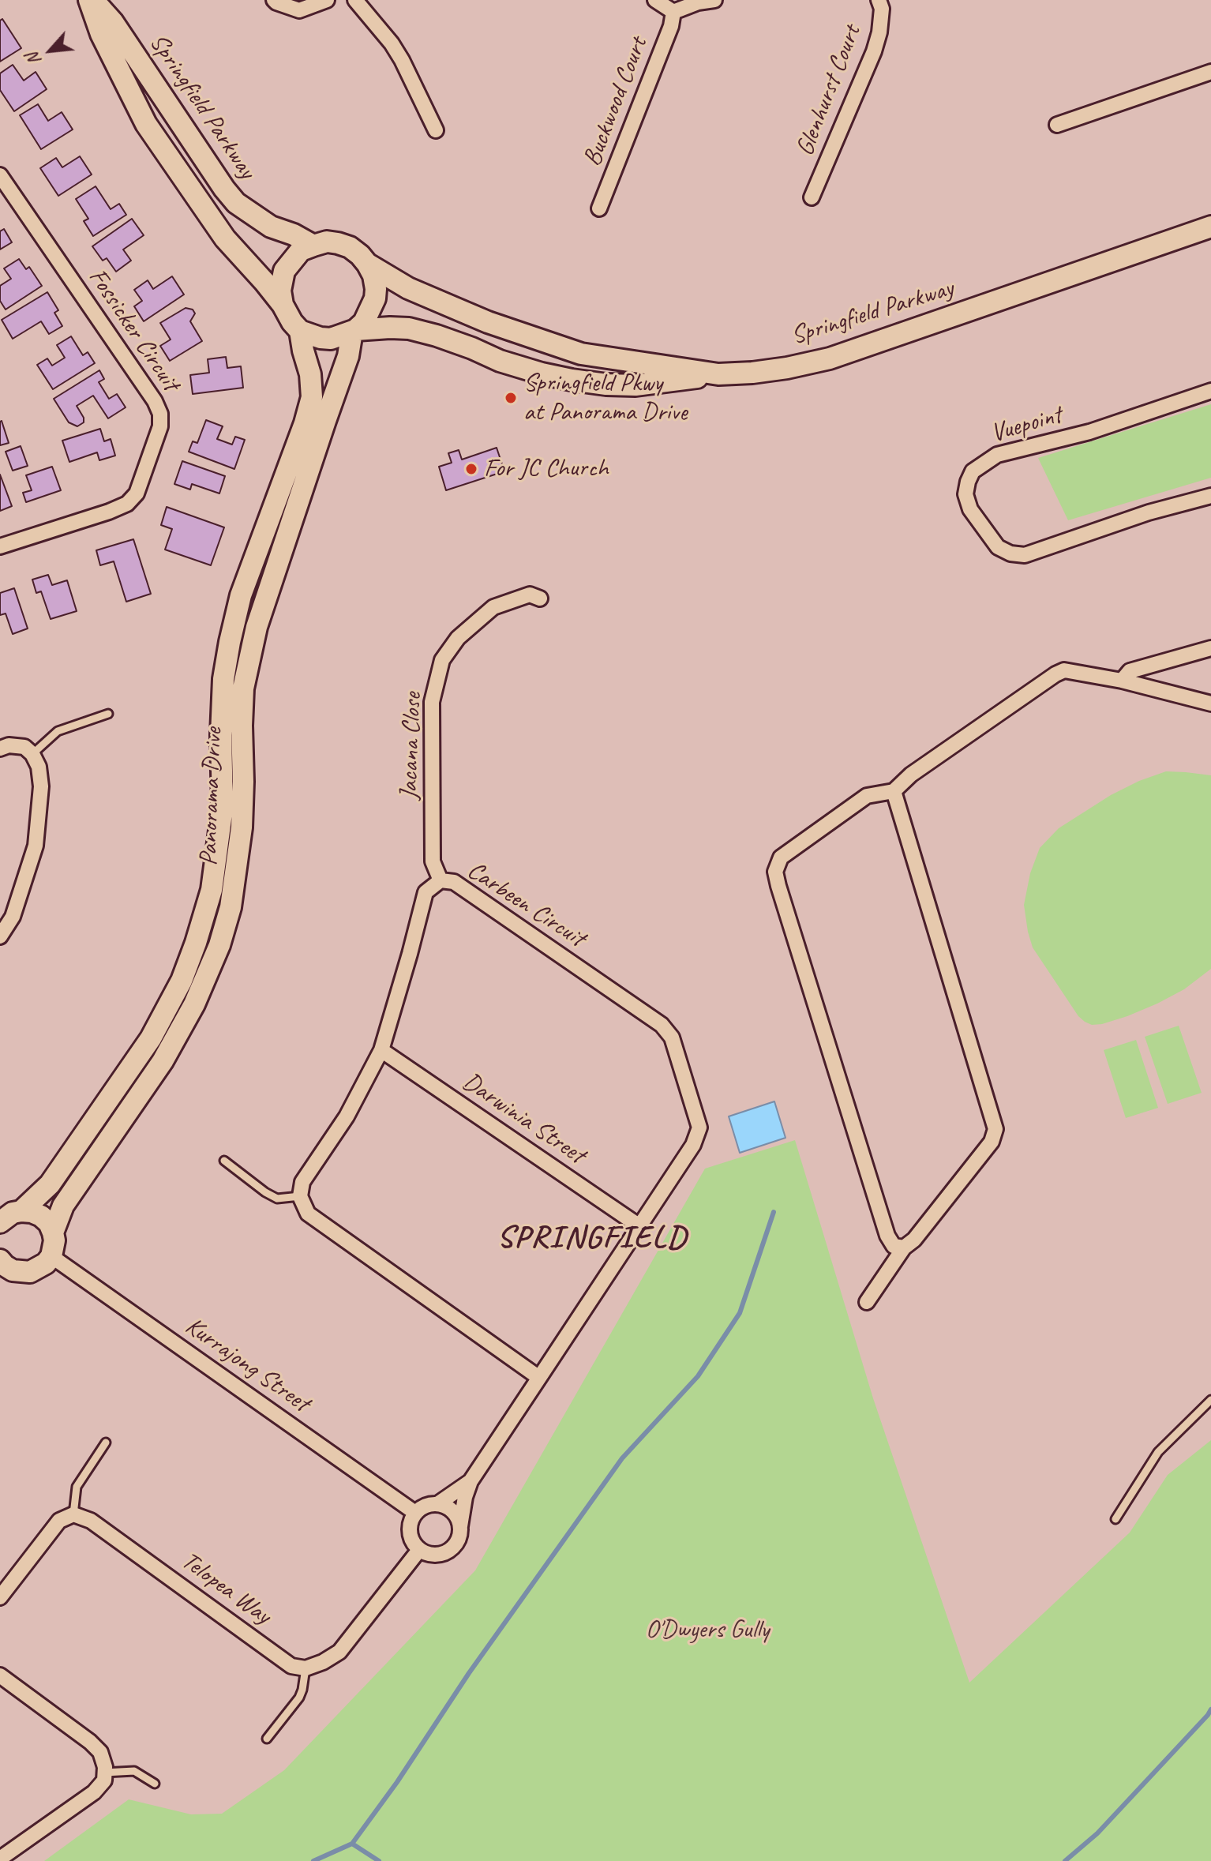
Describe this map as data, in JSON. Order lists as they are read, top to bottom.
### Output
{
  "streets": {
    "main road": ["Springfield Parkway", "Panorama Drive"],
    "street": [
      "Glenhurst Court",
      "Buckwood Court",
      "Fossicker Circuit",
      "Vuepoint",
      "Jacana Close",
      "Carbeen Circuit",
      "Darwinia Street",
      "Kurrajong Street",
      "Telopea Way"
    ]
  },
  "crossings": [
    ["Springfield Parkway", "Panorama Drive"],
    ["Jacana Close", "Carbeen Circuit"],
    ["Panorama Drive", "Kurrajong Street"],
    ["Carbeen Circuit", "Darwinia Street"],
    ["Carbeen Circuit", "Kurrajong Street"]
  ],
  "districts": ["SPRINGFIELD"],
  "parks": ["O'Dwyers Gully"],
  "places": ["Springfield Pkwy at Panorama Drive", "For JC Church"],
  "north": "bottom left"
}
